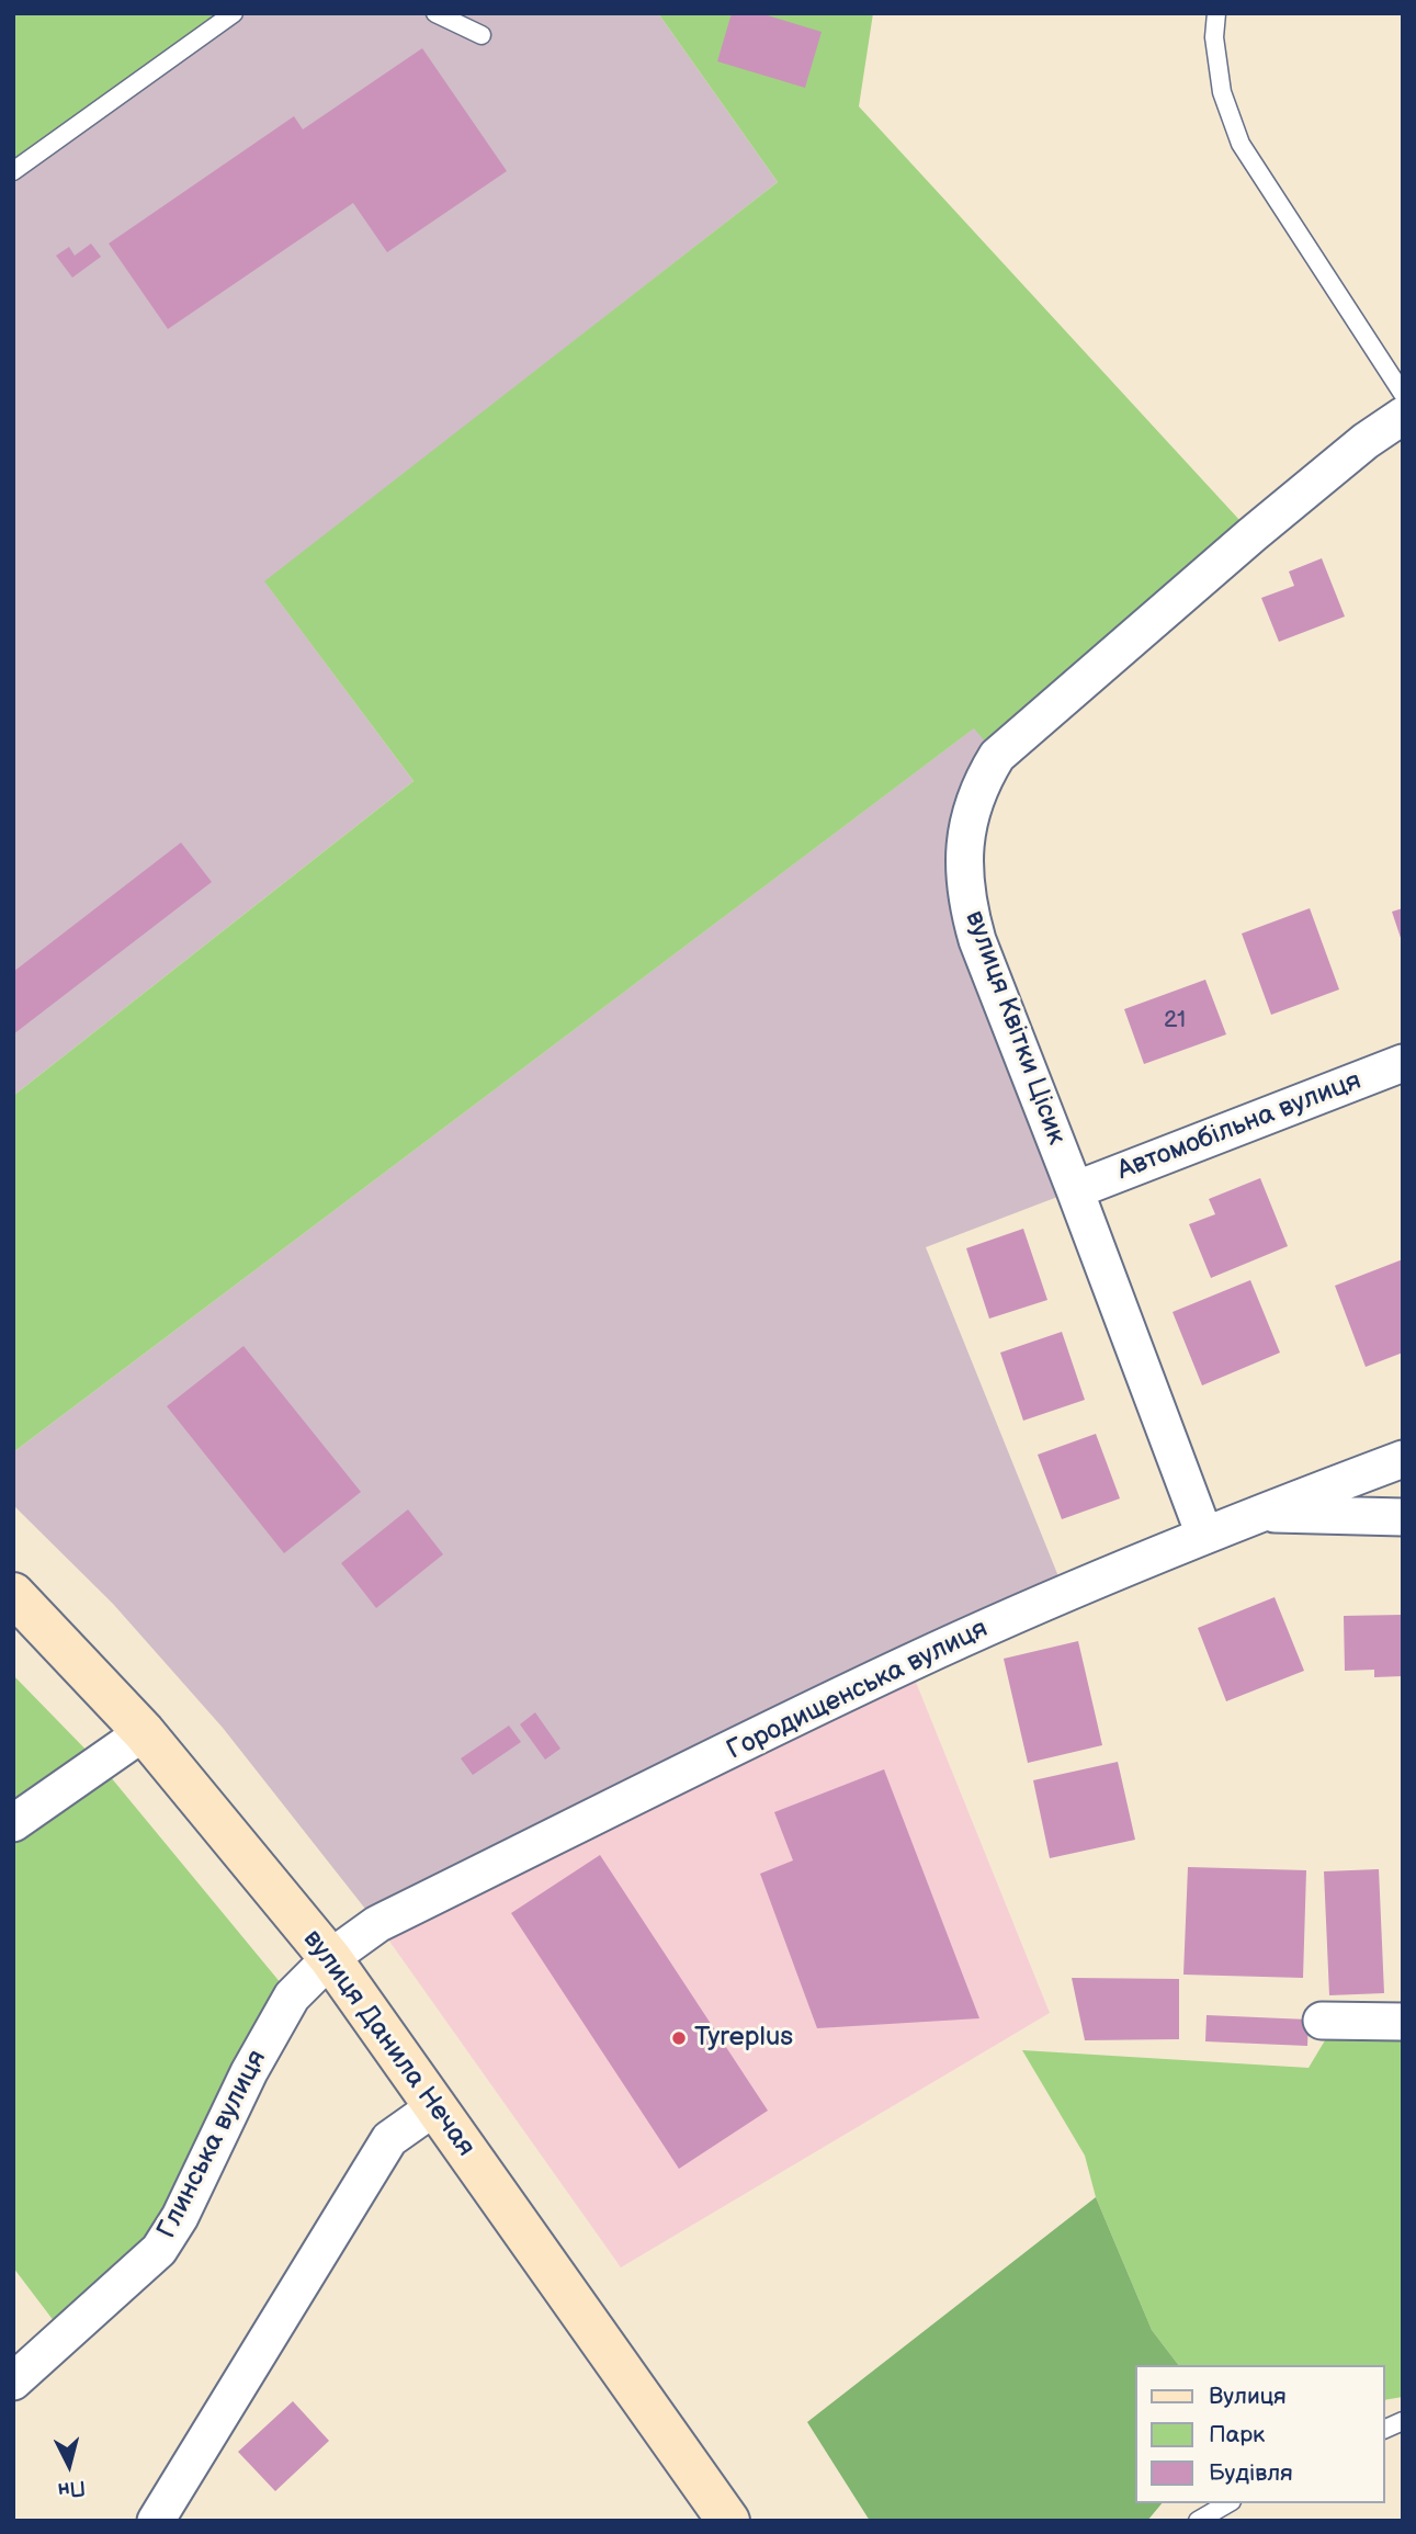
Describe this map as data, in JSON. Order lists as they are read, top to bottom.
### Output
{
  "streets": {
    "main road": ["вулиця Данила Нечая"],
    "street": [
      "вулиця Квітки Цісик",
      "Автомобільна вулиця",
      "Городищенська вулиця",
      "Глинська вулиця"
    ]
  },
  "crossings": [
    ["вулиця Квітки Цісик", "Автомобільна вулиця"],
    ["вулиця Квітки Цісик", "Городищенська вулиця"],
    ["Городищенська вулиця", "вулиця Данила Нечая"],
    ["Городищенська вулиця", "Глинська вулиця"],
    ["вулиця Данила Нечая", "Глинська вулиця"]
  ],
  "places": ["Tyreplus"],
  "house_numbers": ["21"],
  "legend": ["Вулиця", "Парк", "Будівля"],
  "north": "bottom"
}
